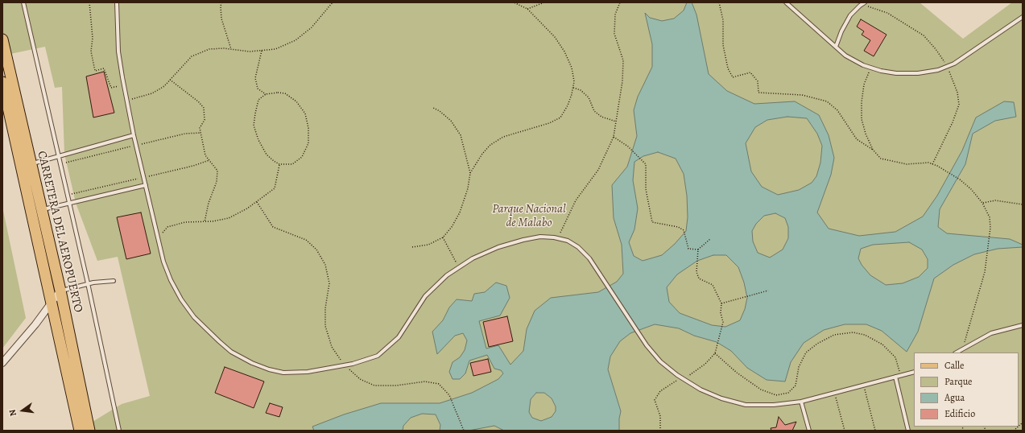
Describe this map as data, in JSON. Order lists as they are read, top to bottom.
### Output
{
  "streets": {
    "main road": ["CARRETERA DEL AEROPUERTO"]
  },
  "parks": ["Parque Nacional de Malabo"],
  "legend": [
    "Calle",
    "Parque",
    "Agua",
    "Edificio"
  ],
  "north": "left"
}
